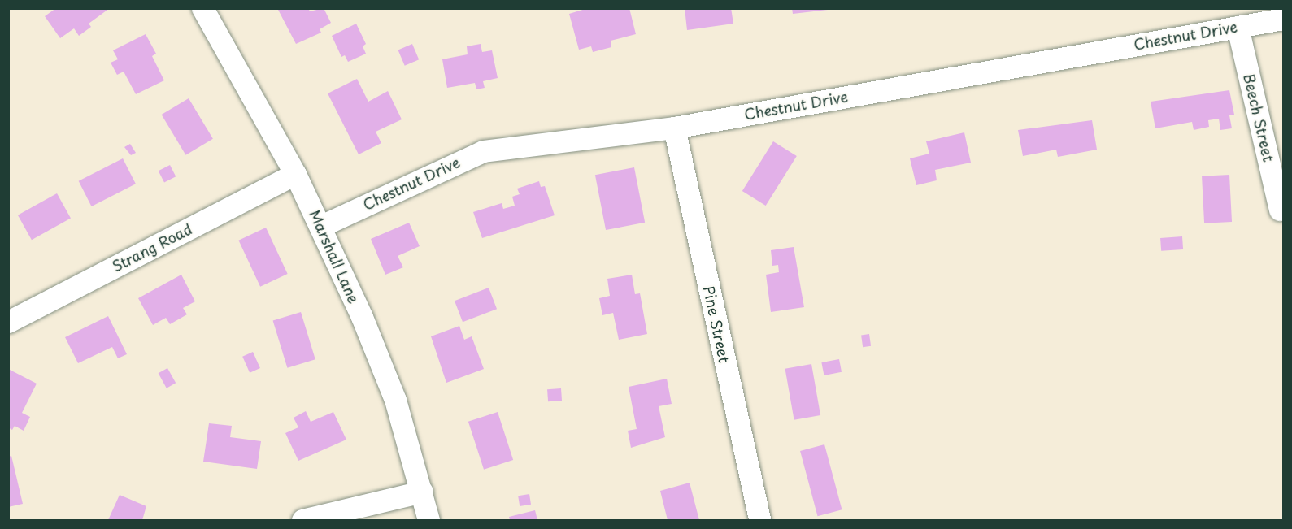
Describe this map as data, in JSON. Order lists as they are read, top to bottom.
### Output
{
  "streets": {
    "street": [
      "Chestnut Drive",
      "Beech Street",
      "Strang Road",
      "Marshall Lane",
      "Pine Street"
    ]
  },
  "crossings": [
    ["Chestnut Drive", "Beech Street"],
    ["Chestnut Drive", "Marshall Lane"],
    ["Chestnut Drive", "Pine Street"],
    ["Strang Road", "Marshall Lane"]
  ]
}
